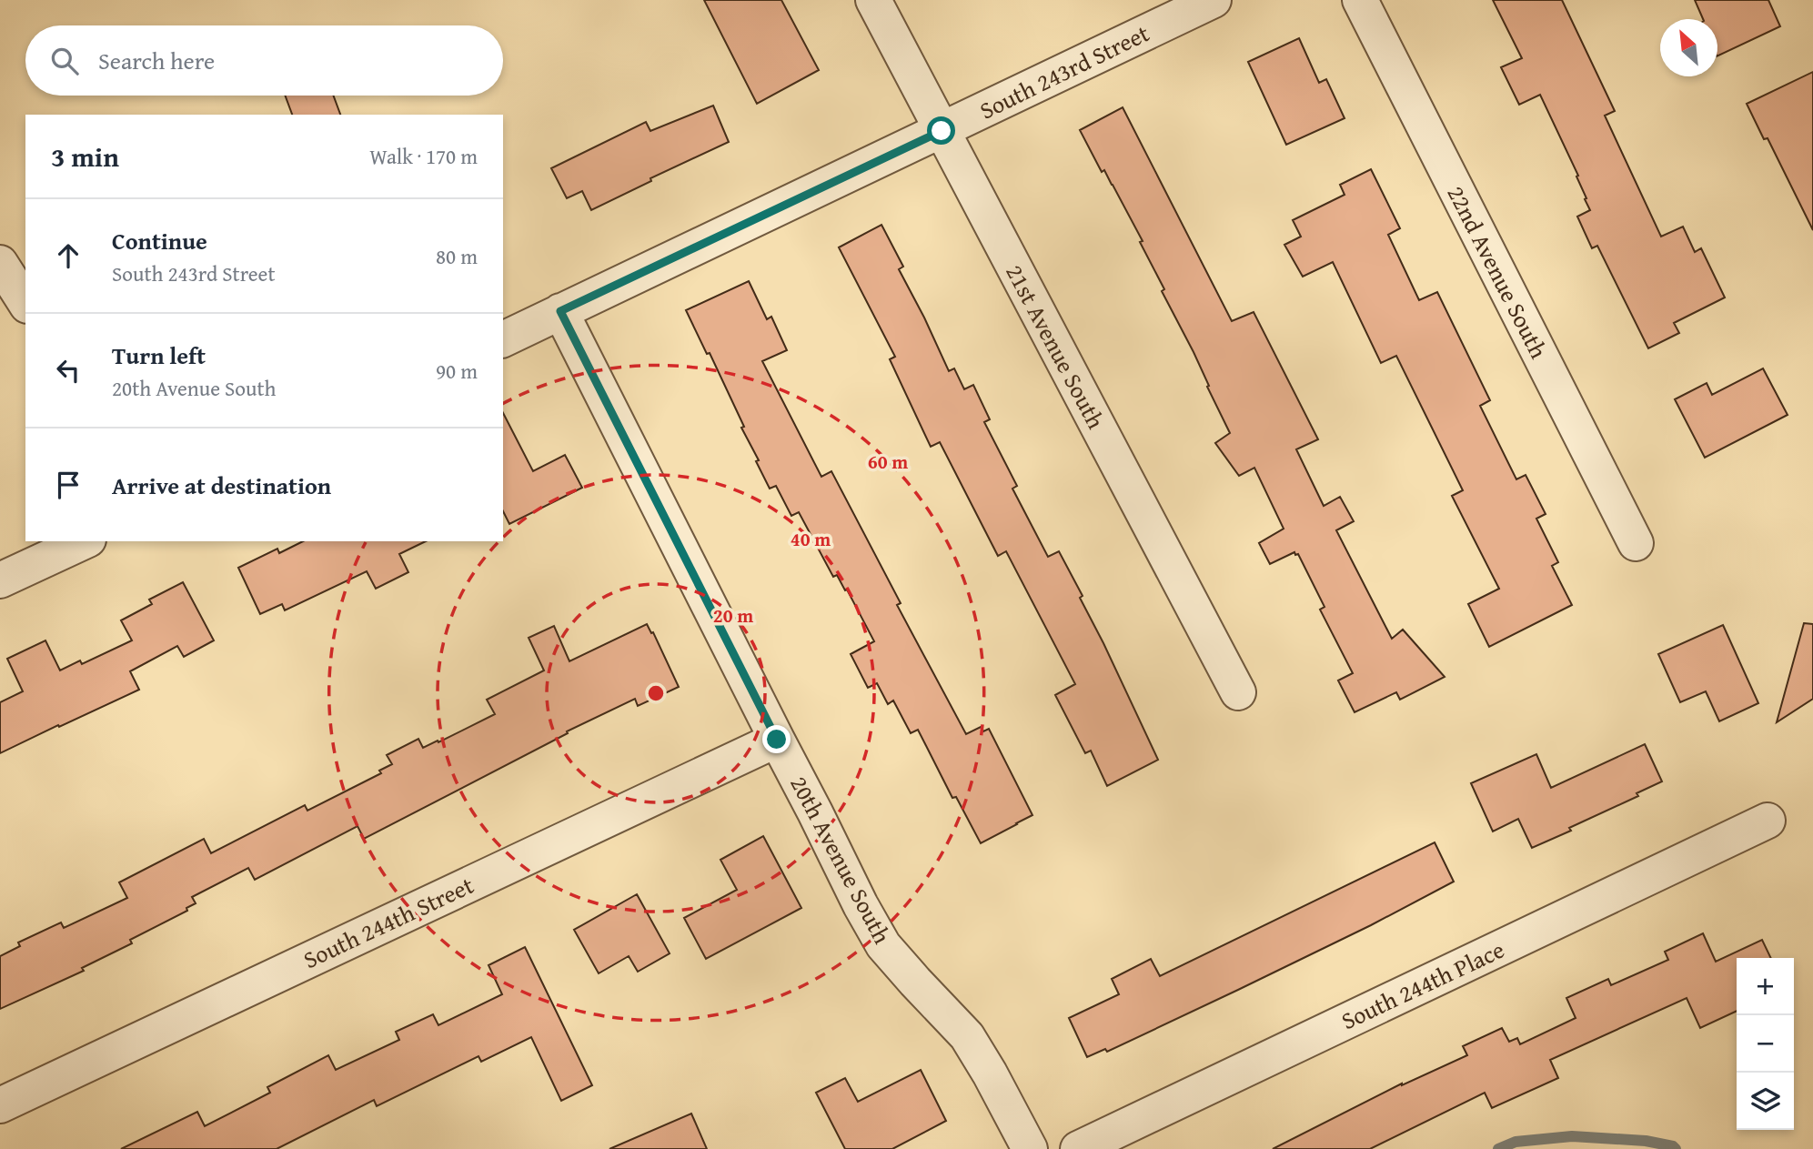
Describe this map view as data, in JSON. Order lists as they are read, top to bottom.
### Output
{
  "streets": {
    "street": [
      "South 243rd Street",
      "22nd Avenue South",
      "21st Avenue South",
      "20th Avenue South",
      "South 244th Street",
      "South 244th Place"
    ]
  },
  "crossings": [
    ["South 243rd Street", "21st Avenue South"],
    ["South 243rd Street", "20th Avenue South"],
    ["20th Avenue South", "South 244th Street"]
  ],
  "north": "top left",
  "page": {
    "search": "Search here",
    "heading": ["3 min", "Walk · 170 m"],
    "list": [
      ["Continue", "South 243rd Street", "80 m"],
      ["Turn left", "20th Avenue South", "90 m"],
      "Arrive at destination"
    ],
    "map_buttons": ["+", "−"]
  },
  "rings": ["60 m", "40 m", "20 m"]
}
